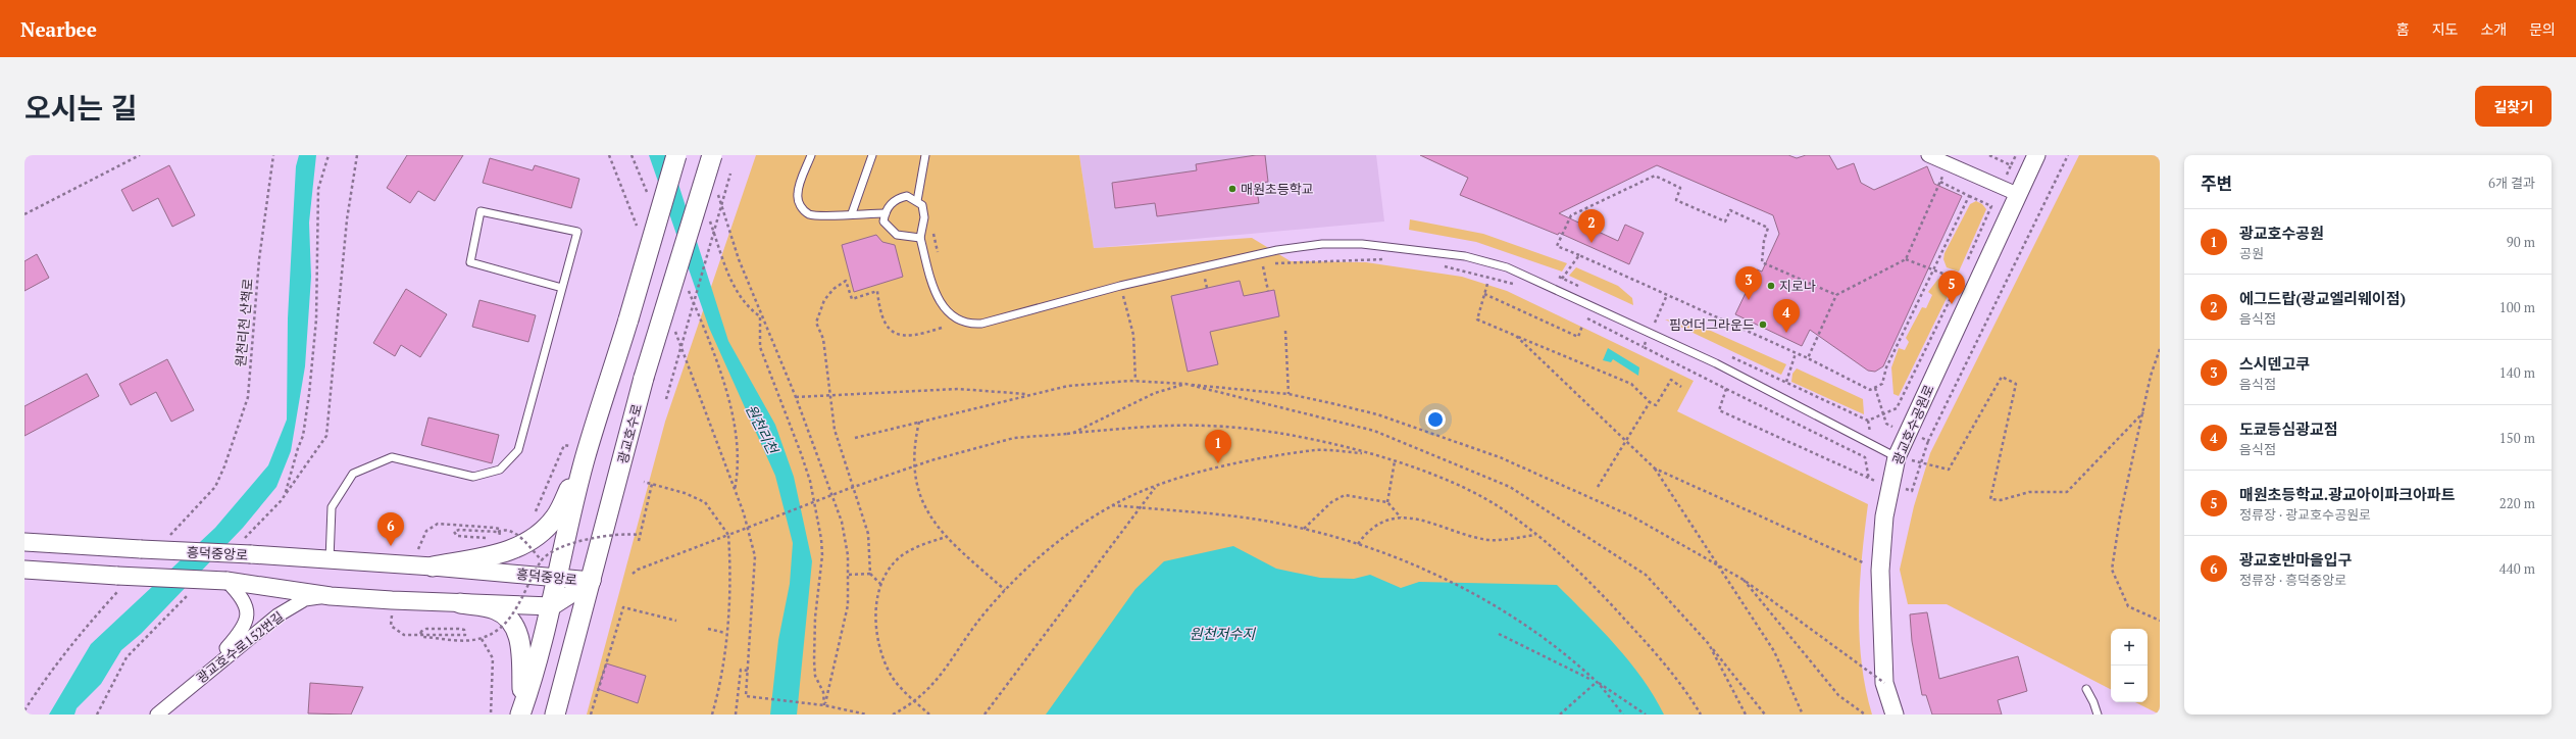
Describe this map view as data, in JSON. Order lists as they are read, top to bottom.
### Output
{
  "streets": {
    "main road": ["광교호수로"],
    "street": ["광교호수공원로", "흥덕중앙로", "광교호수로152번길"],
    "path": ["원천리천 산책로"]
  },
  "crossings": [
    ["광교호수로", "흥덕중앙로"],
    ["흥덕중앙로", "광교호수로152번길"]
  ],
  "water": ["원천리천", "원천저수지"],
  "places": ["매원초등학교", "지로나", "핌언더그라운드"],
  "page": {
    "header": "Nearbee",
    "nav": [
      "홈",
      "지도",
      "소개",
      "문의"
    ],
    "title": "오시는 길",
    "buttons": "길찾기",
    "heading": ["주변", "6개 결과"],
    "list": [
      {
        "mark": "1",
        "name": "광교호수공원",
        "note": "공원",
        "value": "90 m"
      },
      {
        "mark": "2",
        "name": "에그드랍(광교엘리웨이점)",
        "note": "음식점",
        "value": "100 m"
      },
      {
        "mark": "3",
        "name": "스시덴고쿠",
        "note": "음식점",
        "value": "140 m"
      },
      {
        "mark": "4",
        "name": "도쿄등심광교점",
        "note": "음식점",
        "value": "150 m"
      },
      {
        "mark": "5",
        "name": "매원초등학교.광교아이파크아파트",
        "note": "정류장 · 광교호수공원로",
        "value": "220 m"
      },
      {
        "mark": "6",
        "name": "광교호반마을입구",
        "note": "정류장 · 흥덕중앙로",
        "value": "440 m"
      }
    ],
    "pins": [
      "2",
      "3",
      "5",
      "4",
      "1",
      "6"
    ],
    "map_buttons": ["+", "−"]
  }
}
